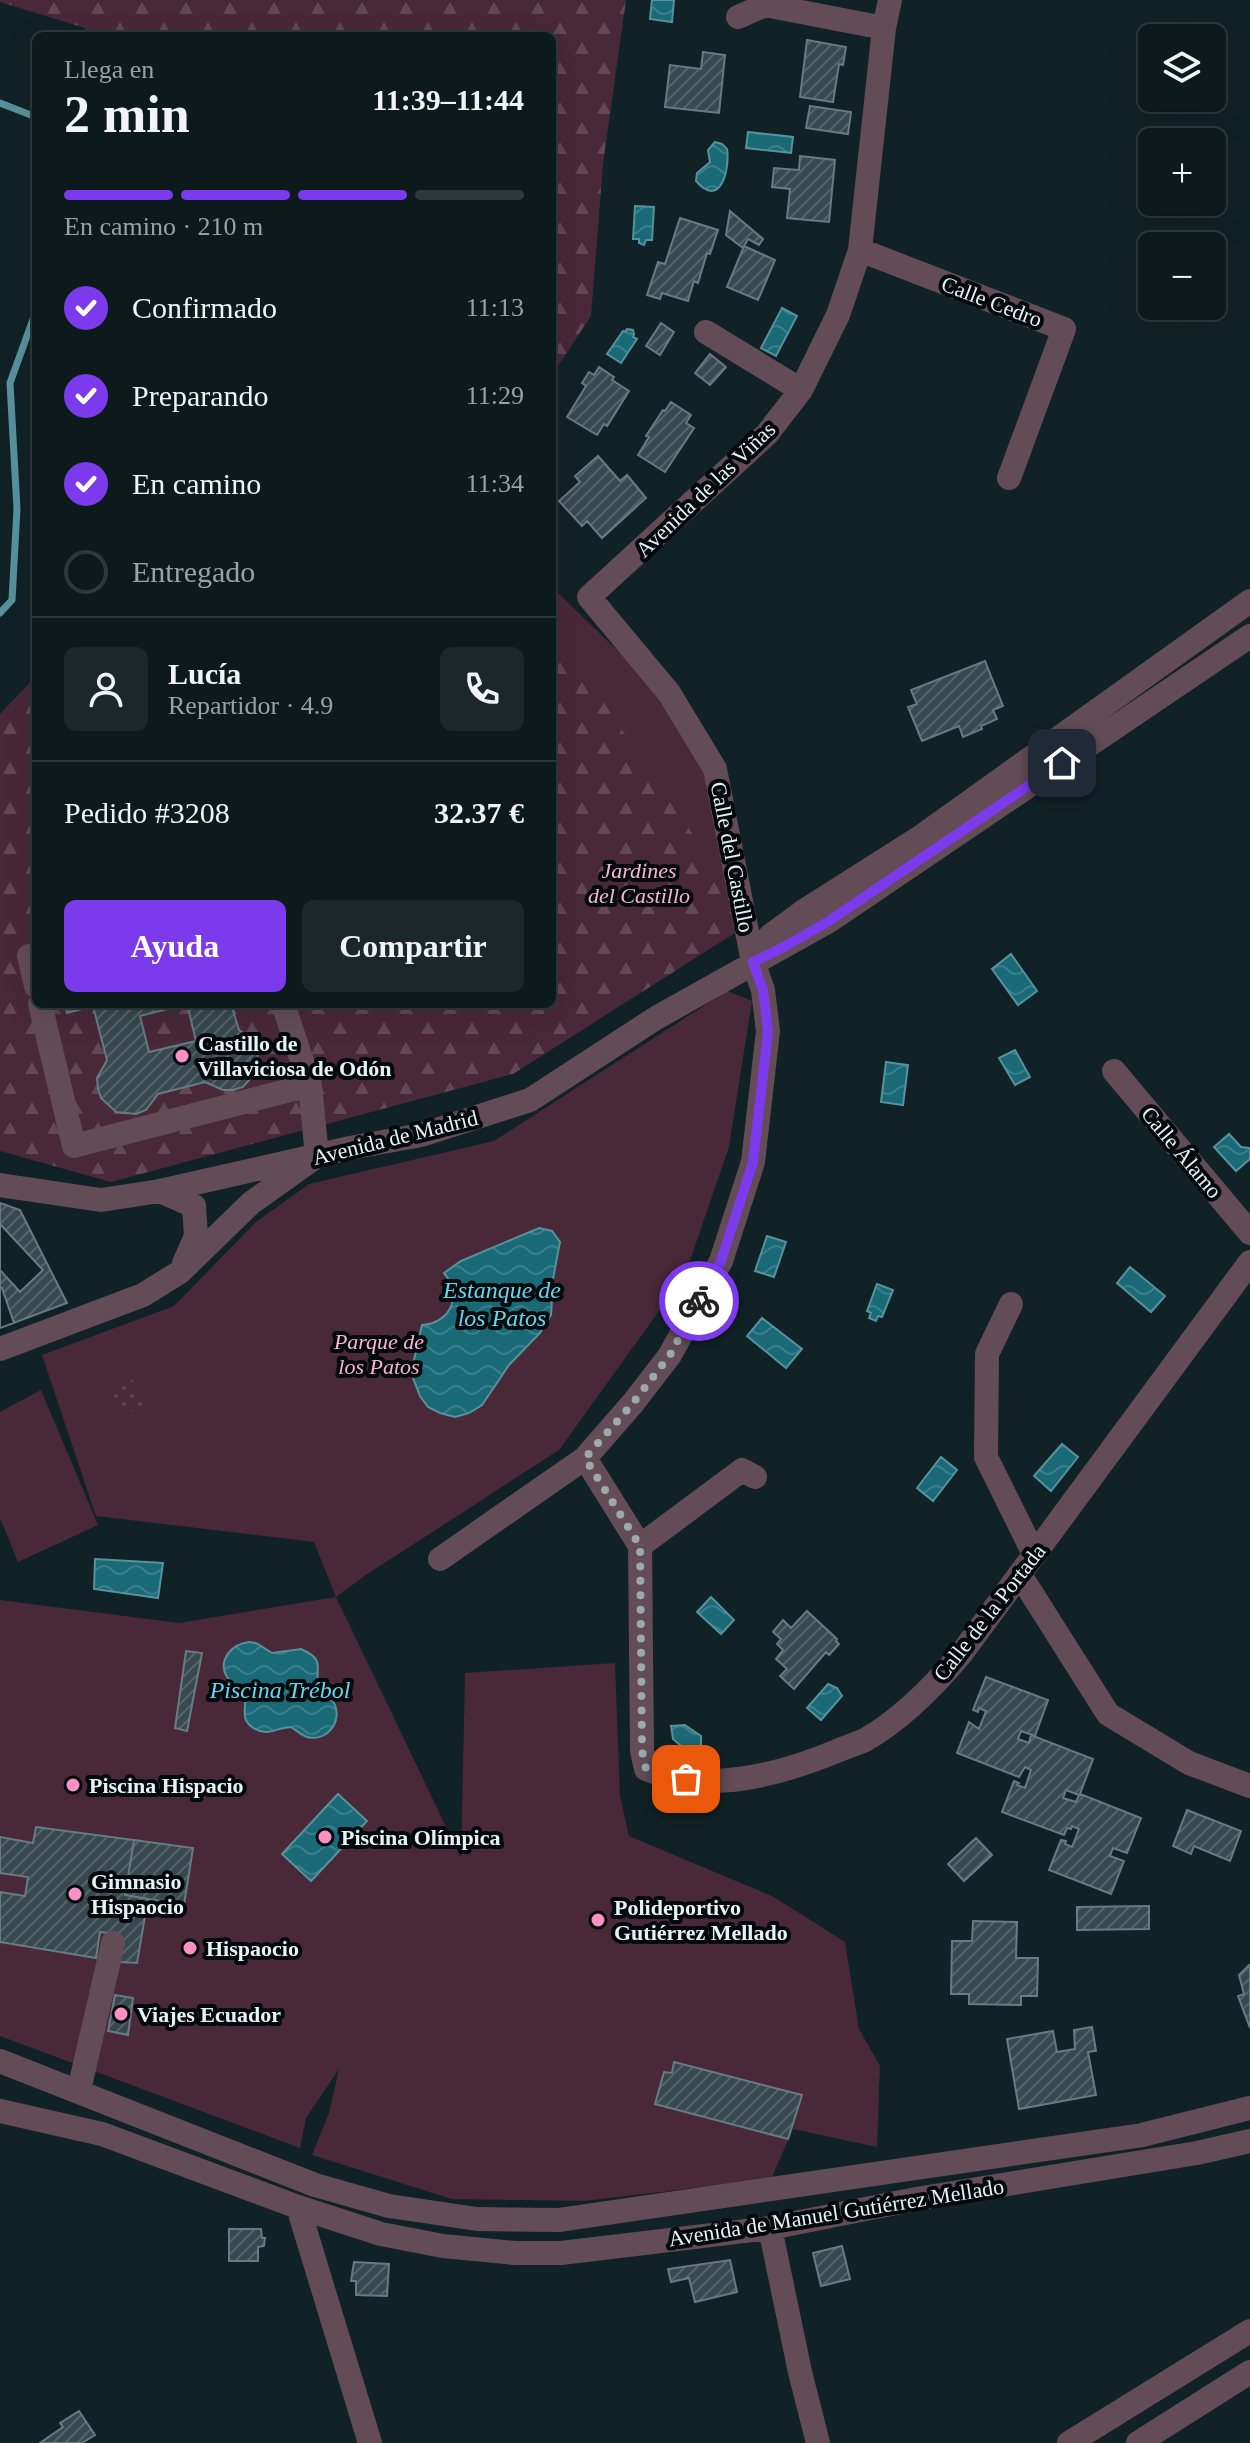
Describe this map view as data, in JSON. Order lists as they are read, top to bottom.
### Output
{
  "streets": {
    "street": [
      "Calle Cedro",
      "Avenida de las Viñas",
      "Calle del Castillo",
      "Avenida de Madrid",
      "Calle Álamo",
      "Calle de la Portada",
      "Avenida de Manuel Gutiérrez Mellado"
    ]
  },
  "crossings": [
    ["Calle Cedro", "Avenida de las Viñas"],
    ["Avenida de las Viñas", "Calle del Castillo"],
    ["Calle del Castillo", "Avenida de Madrid"]
  ],
  "water": ["Estanque de los Patos", "Piscina Trébol"],
  "parks": ["Jardines del Castillo", "Parque de los Patos"],
  "places": [
    "Castillo de Villaviciosa de Odón",
    "Piscina Hispacio",
    "Piscina Olímpica",
    "Gimnasio Hispaocio",
    "Polideportivo Gutiérrez Mellado",
    "Hispaocio",
    "Viajes Ecuador"
  ],
  "page": {
    "map_buttons": ["+", "−"],
    "heading": ["2 min", "Llega en", "11:39–11:44"],
    "panel": [
      "Lucía",
      "Repartidor · 4.9",
      "Pedido #3208",
      "32.37 €"
    ],
    "bar": "En camino · 210 m",
    "list": [
      ["Confirmado", "11:13"],
      ["Preparando", "11:29"],
      ["En camino", "11:34"],
      "Entregado"
    ],
    "buttons": ["Ayuda", "Compartir"]
  }
}
